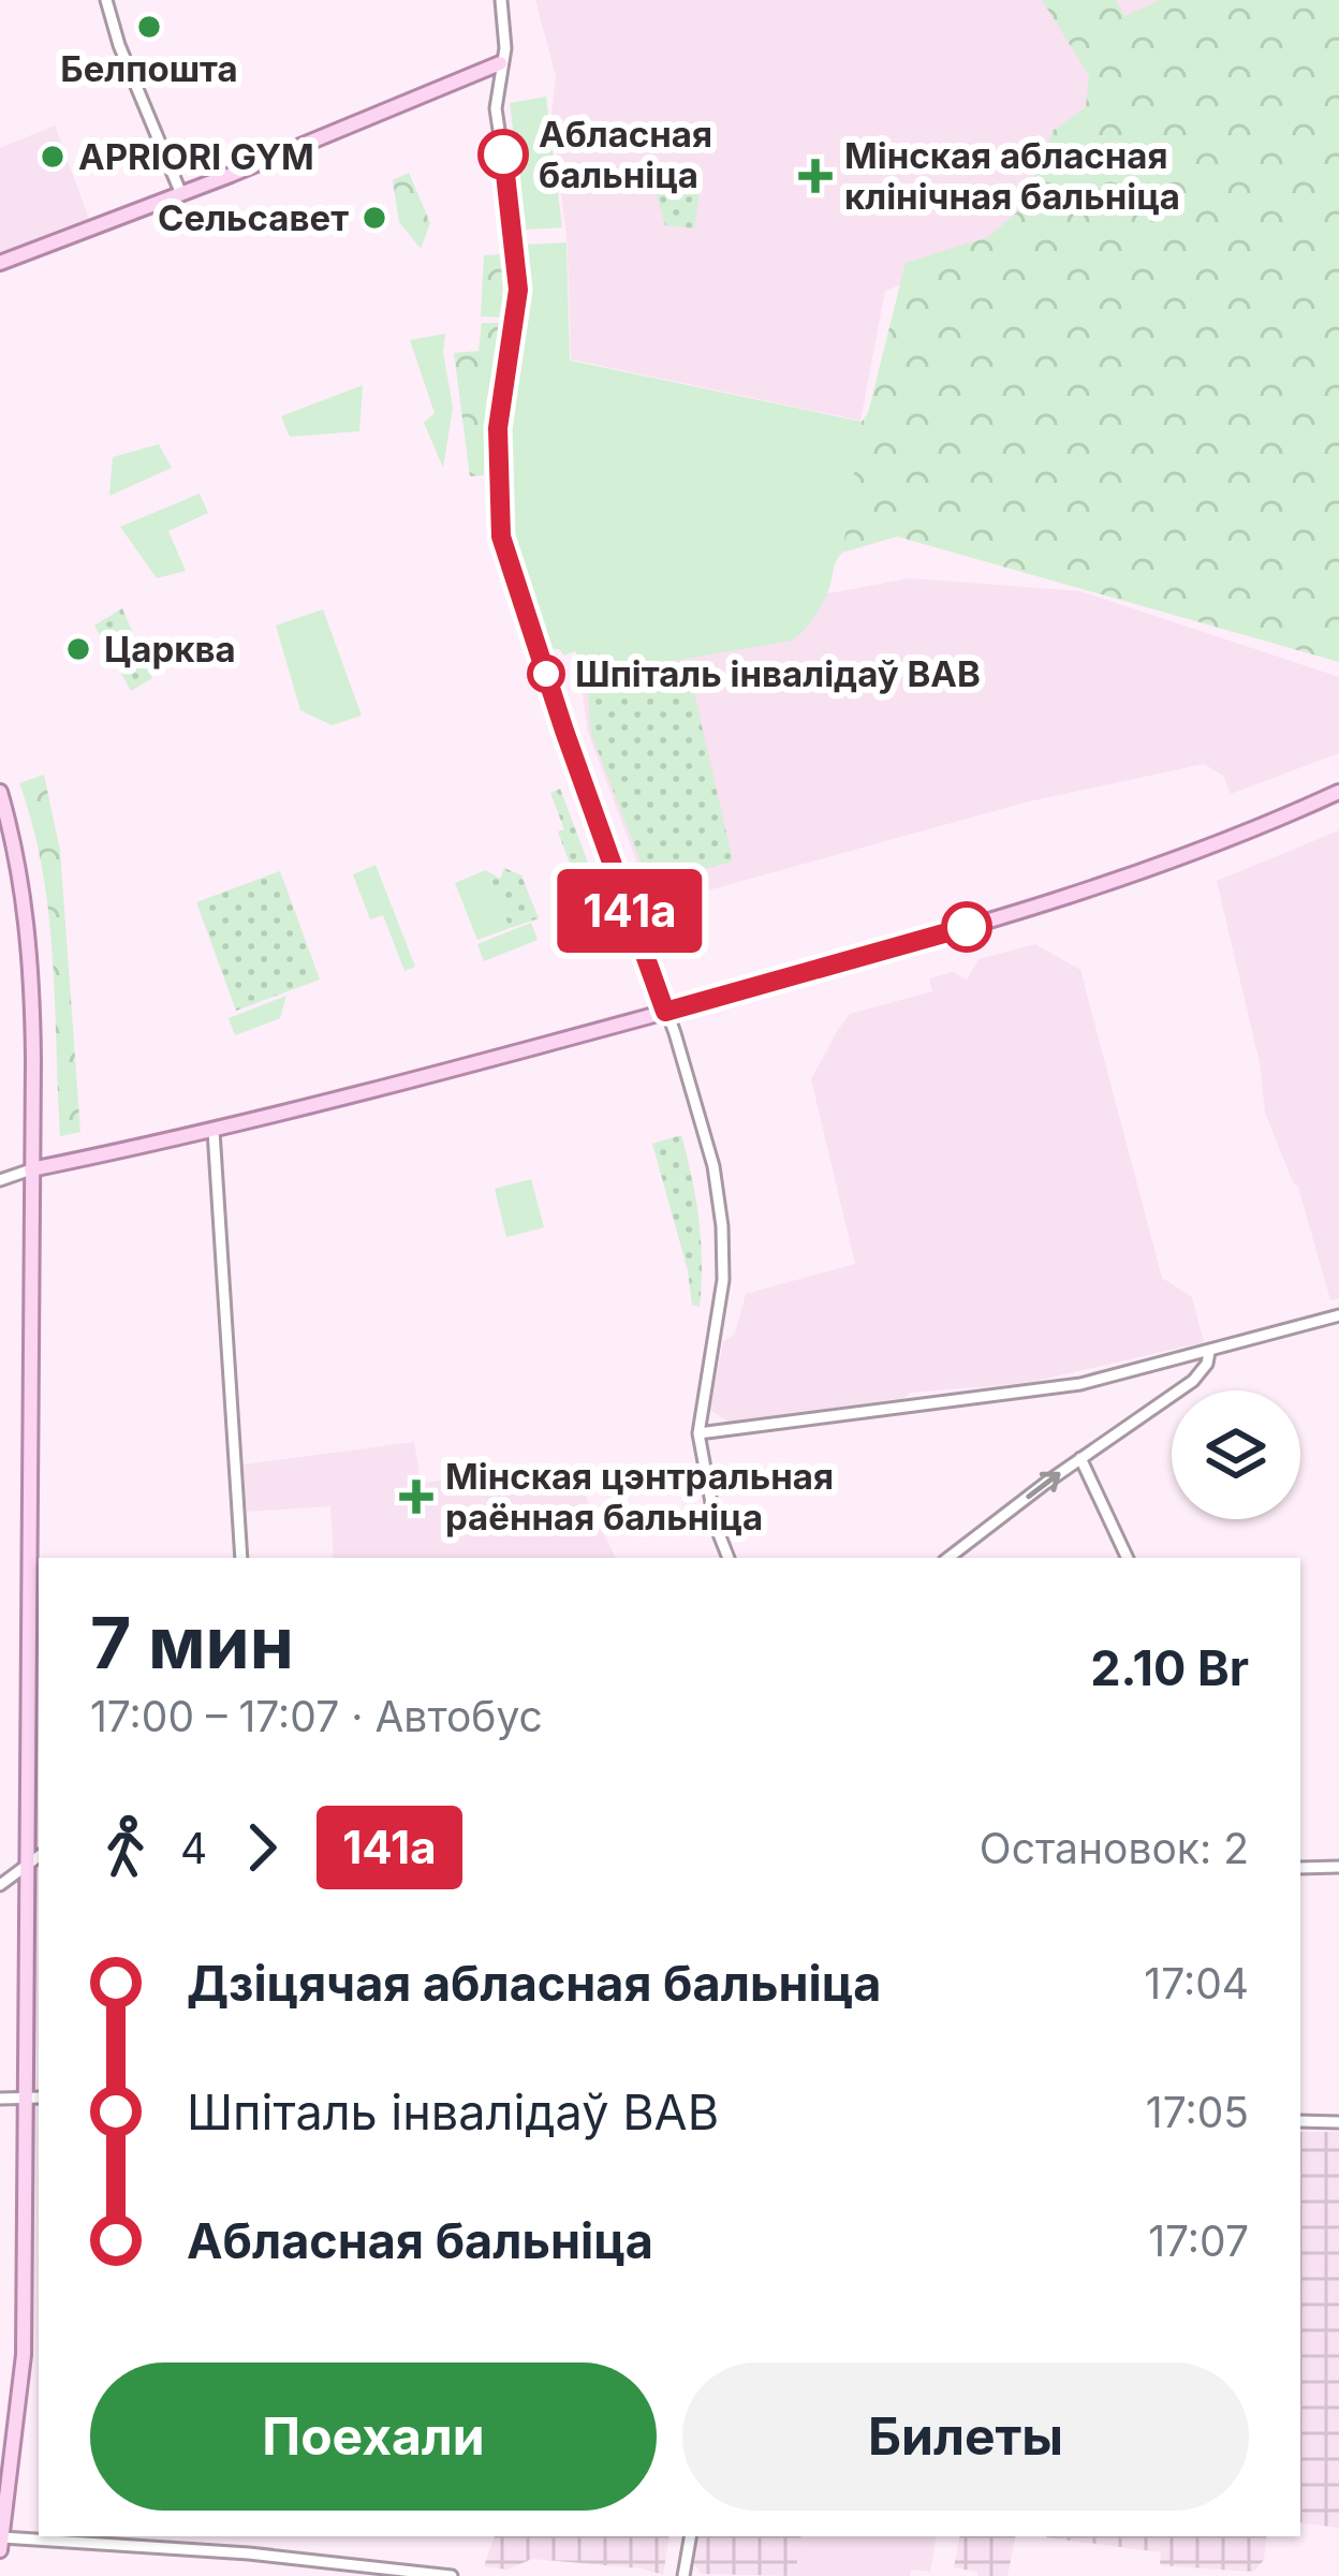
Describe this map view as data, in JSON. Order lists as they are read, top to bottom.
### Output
{
  "places": {
    "other": [
      "Белпошта",
      "Абласная бальніца",
      "APRIORI GYM",
      "Сельсавет",
      "Царква",
      "Шпіталь інвалідаў ВАВ"
    ],
    "health": ["Мінская абласная клінічная бальніца", "Мінская цэнтральная раённая бальніца"]
  },
  "lines": ["bus line 141а"],
  "page": {
    "on_map": "141а",
    "heading": ["7 мин", "17:00 – 17:07 · Автобус", "2.10 Br"],
    "legs": ["4", "141а", "Остановок: 2"],
    "list": [
      {
        "name": "Дзіцячая абласная бальніца",
        "value": "17:04"
      },
      {
        "name": "Шпіталь інвалідаў ВАВ",
        "value": "17:05"
      },
      {
        "name": "Абласная бальніца",
        "value": "17:07"
      }
    ],
    "buttons": ["Поехали", "Билеты"]
  }
}
